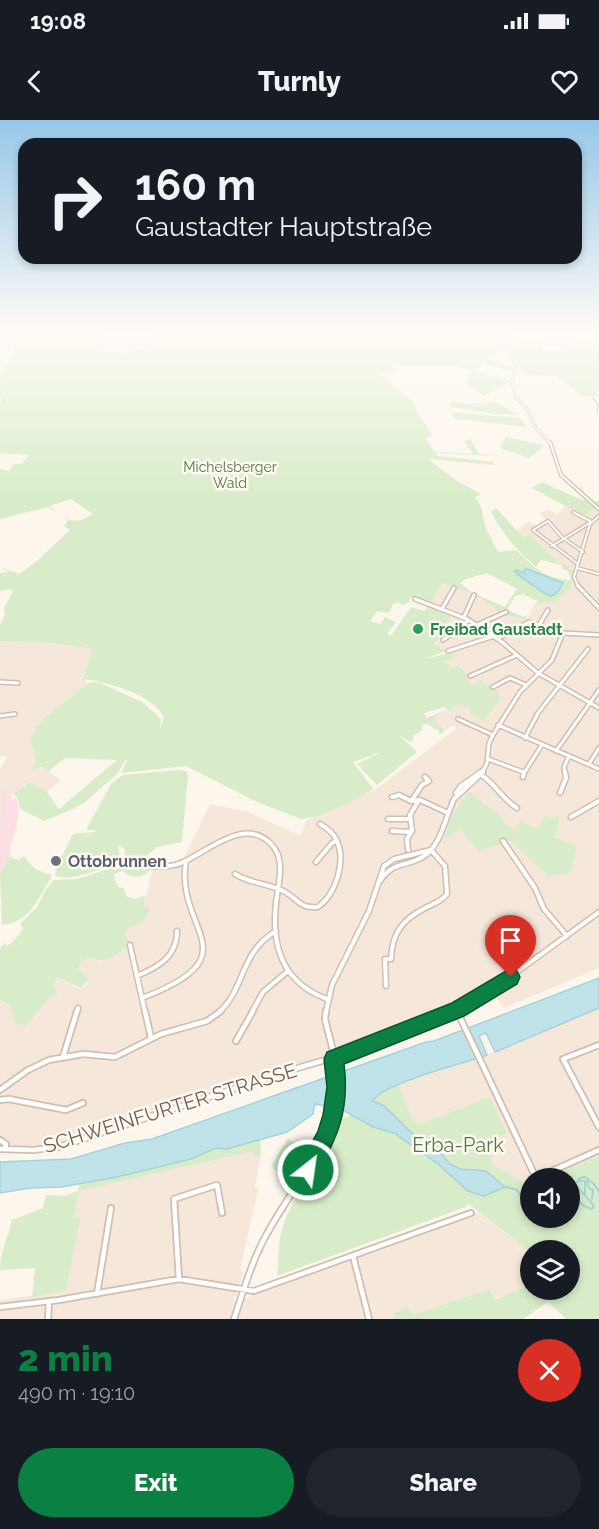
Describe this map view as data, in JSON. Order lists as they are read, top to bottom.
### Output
{
  "streets": {
    "street": ["SCHWEINFURTER STRASSE"]
  },
  "parks": ["Michelsberger Wald", "Erba-Park"],
  "places": ["Freibad Gaustadt", "Ottobrunnen"],
  "page": {
    "status": "19:08",
    "header": "Turnly",
    "turn": ["160 m", "Gaustadter Hauptstraße"],
    "heading": ["2 min", "490 m · 19:10"],
    "buttons": ["Exit", "Share"]
  }
}
